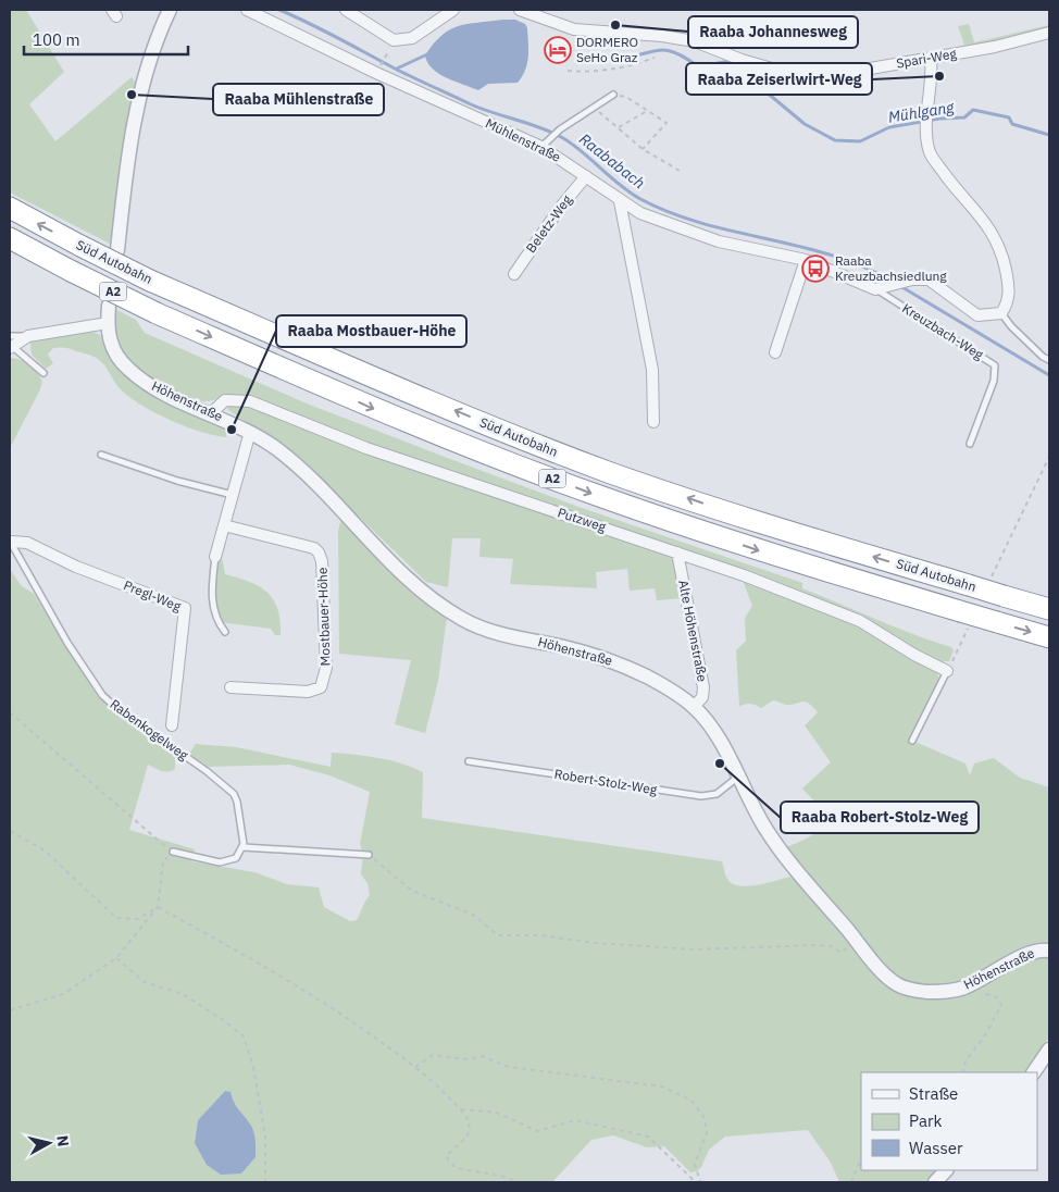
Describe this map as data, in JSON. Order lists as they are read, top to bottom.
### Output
{
  "streets": {
    "highway": ["Süd Autobahn", "A2"],
    "street": [
      "Spari-Weg",
      "Mühlenstraße",
      "Beletz-Weg",
      "Kreuzbach-Weg",
      "Höhenstraße",
      "Putzweg",
      "Pregl-Weg",
      "Mostbauer-Höhe",
      "Alte Höhenstraße"
    ],
    "lane": ["Rabenkogelweg", "Robert-Stolz-Weg"]
  },
  "crossings": [
    ["Mühlenstraße", "Beletz-Weg"],
    ["Mühlenstraße", "Kreuzbach-Weg"],
    ["Höhenstraße", "Putzweg"],
    ["Höhenstraße", "Alte Höhenstraße"],
    ["Höhenstraße", "Robert-Stolz-Weg"],
    ["Putzweg", "Alte Höhenstraße"],
    ["Pregl-Weg", "Rabenkogelweg"]
  ],
  "water": ["Mühlgang", "Raababach"],
  "places": {
    "other": [
      "Raaba Johannesweg",
      "Raaba Zeiserlwirt-Weg",
      "Raaba Mühlenstraße",
      "Raaba Mostbauer-Höhe",
      "Raaba Robert-Stolz-Weg"
    ],
    "hotel": ["DORMERO SeHo Graz"],
    "bus stop": ["Raaba Kreuzbachsiedlung"]
  },
  "legend": ["Straße", "Park", "Wasser"],
  "scale_bar": "100 m",
  "north": "right"
}
